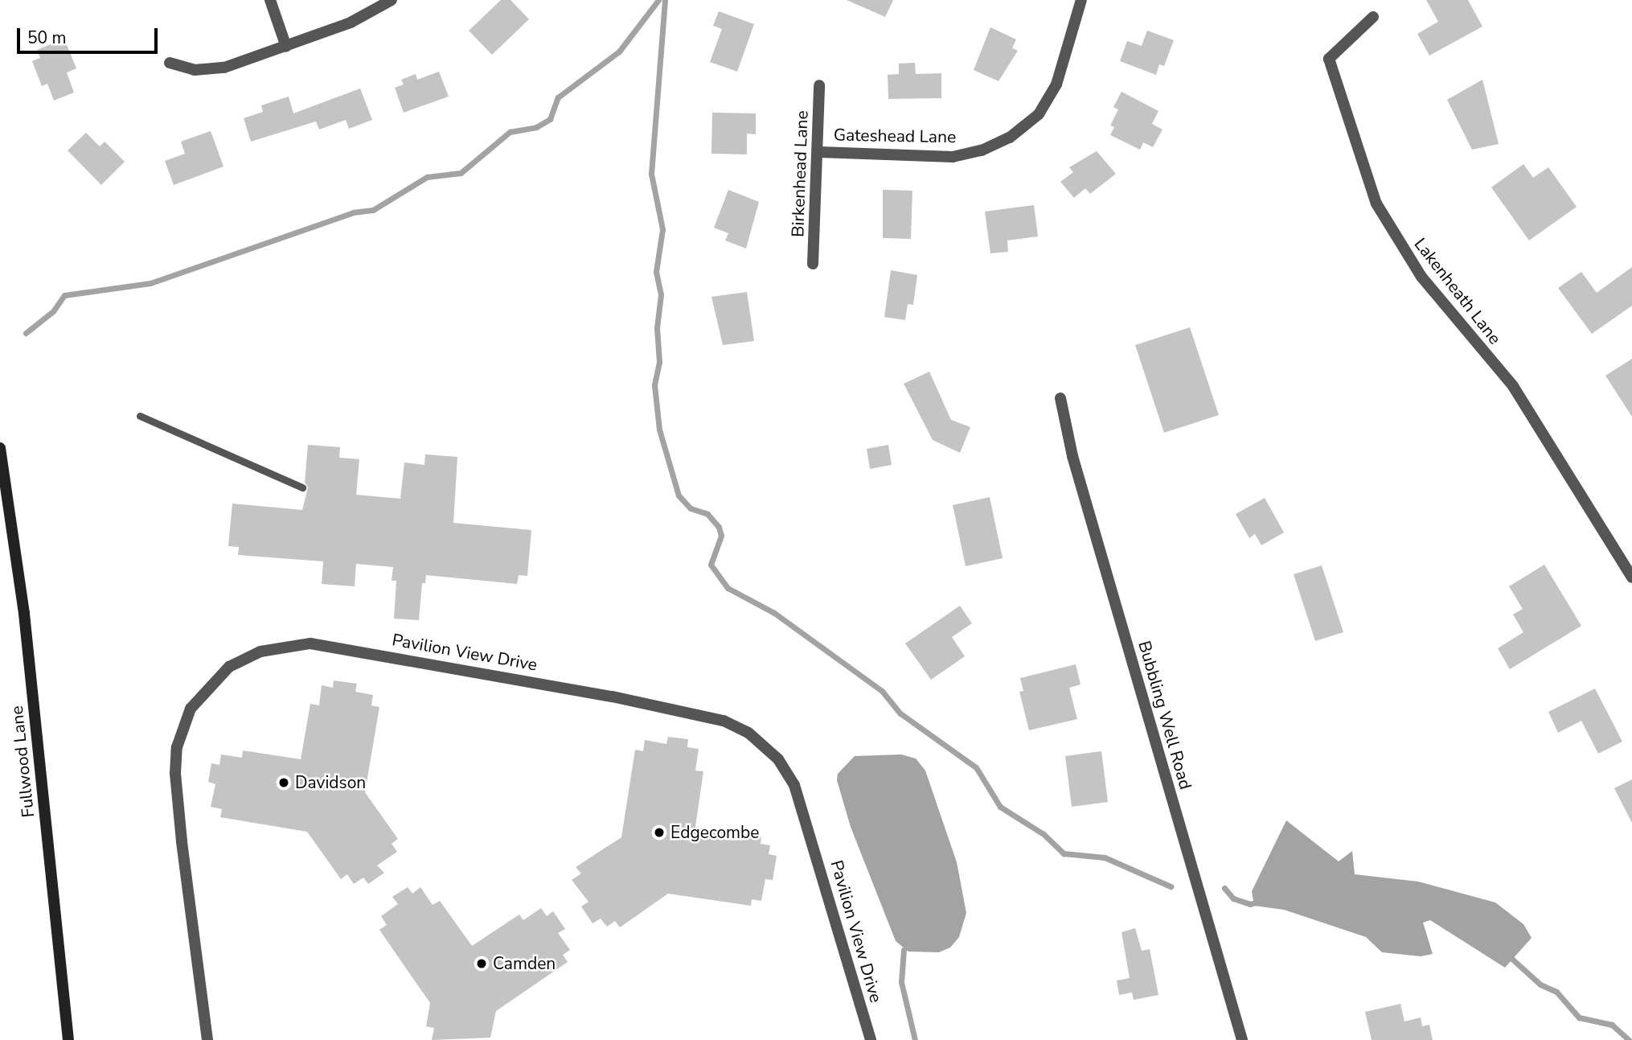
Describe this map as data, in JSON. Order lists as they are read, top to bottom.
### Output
{
  "streets": {
    "street": [
      "Gateshead Lane",
      "Birkenhead Lane",
      "Lakenheath Lane",
      "Pavilion View Drive",
      "Bubbling Well Road",
      "Fullwood Lane"
    ]
  },
  "crossings": [
    ["Gateshead Lane", "Birkenhead Lane"]
  ],
  "places": ["Davidson", "Edgecombe", "Camden"],
  "scale_bar": "50 m"
}
